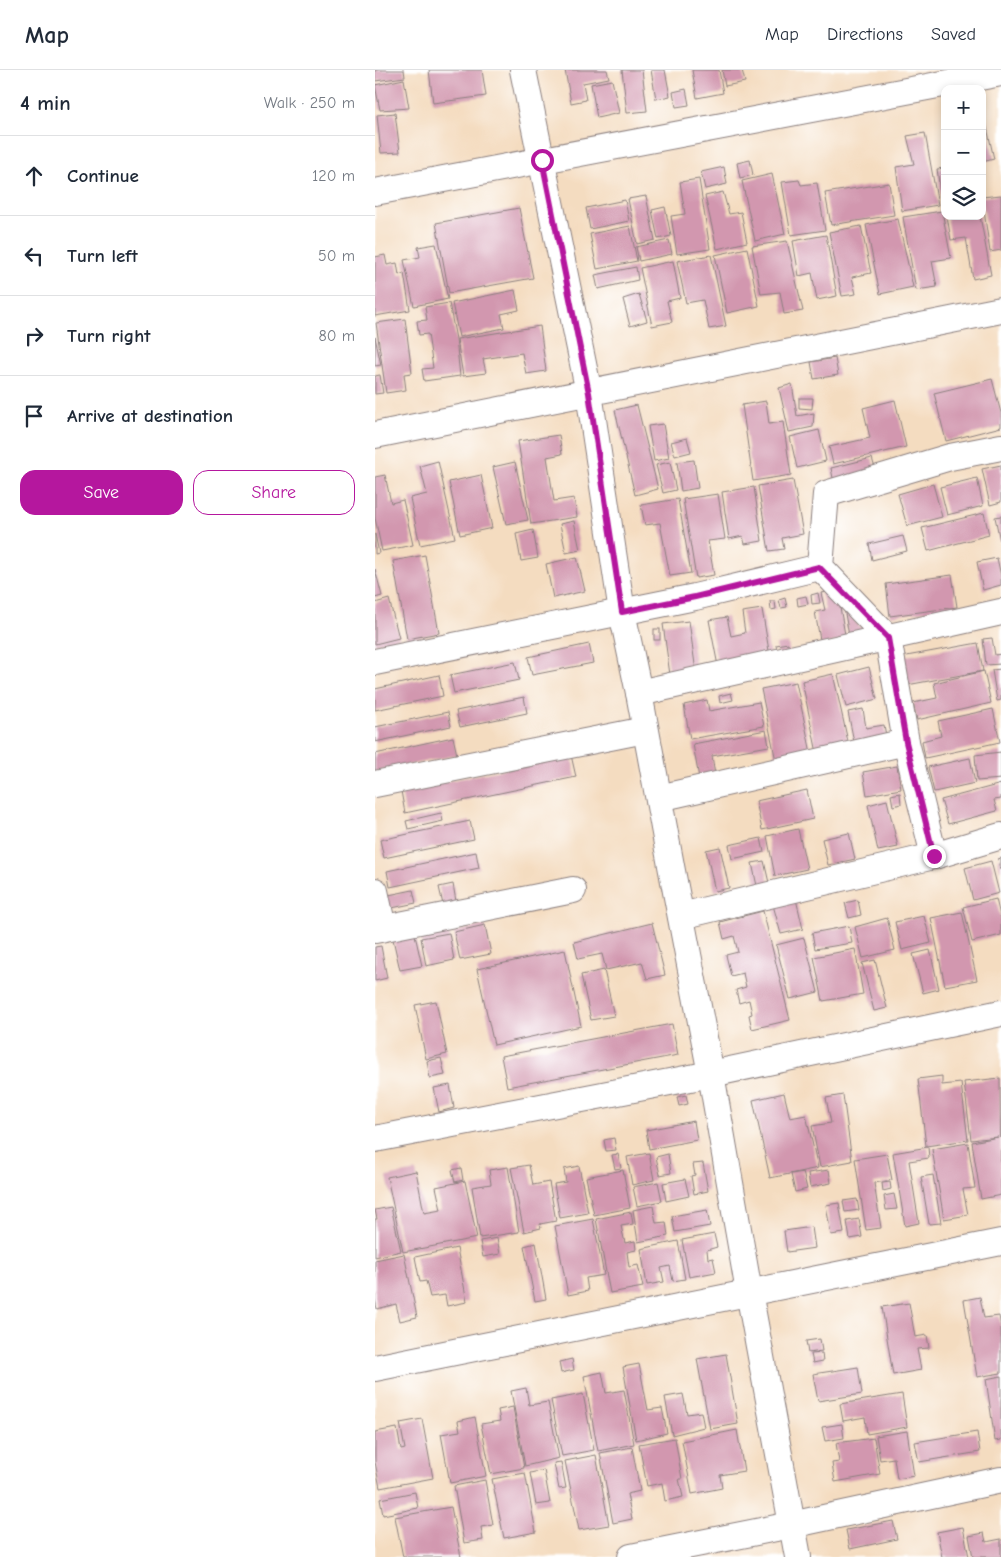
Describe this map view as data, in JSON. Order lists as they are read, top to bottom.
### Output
{
  "page": {
    "header": "Map",
    "nav": ["Map", "Directions", "Saved"],
    "heading": ["4 min", "Walk · 250 m"],
    "map_buttons": ["+", "−"],
    "list": [
      ["Continue", "120 m"],
      ["Turn left", "50 m"],
      ["Turn right", "80 m"],
      "Arrive at destination"
    ],
    "buttons": ["Save", "Share"]
  }
}
